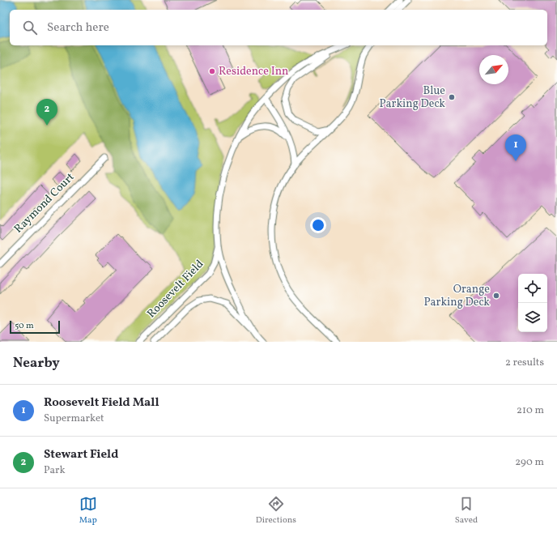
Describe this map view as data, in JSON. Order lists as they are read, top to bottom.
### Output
{
  "streets": {
    "street": ["Raymond Court", "Roosevelt Field"]
  },
  "places": ["Residence Inn", "Blue Parking Deck", "Orange Parking Deck"],
  "scale_bar": "50 m",
  "north": "top right",
  "page": {
    "search": "Search here",
    "pins": ["2", "1"],
    "scale": "50 m",
    "heading": ["Nearby", "2 results"],
    "list": [
      {
        "mark": "1",
        "name": "Roosevelt Field Mall",
        "note": "Supermarket",
        "value": "210 m"
      },
      {
        "mark": "2",
        "name": "Stewart Field",
        "note": "Park",
        "value": "290 m"
      }
    ],
    "nav": ["Map", "Directions", "Saved"]
  }
}
